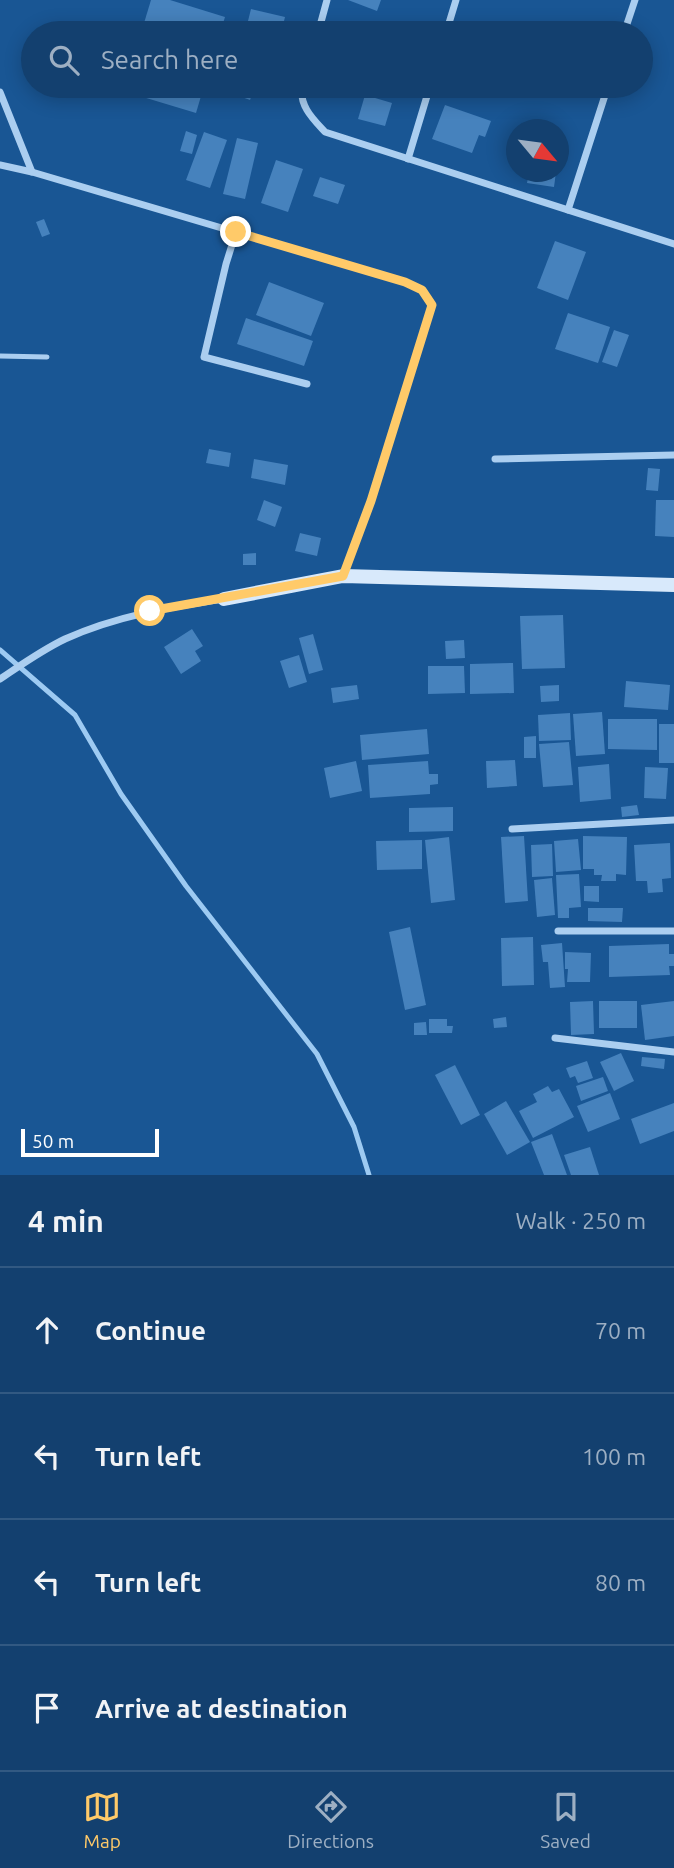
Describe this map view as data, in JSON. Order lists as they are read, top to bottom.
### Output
{
  "scale_bar": "50 m",
  "north": "bottom right",
  "page": {
    "search": "Search here",
    "scale": "50 m",
    "heading": ["4 min", "Walk · 250 m"],
    "list": [
      ["Continue", "70 m"],
      ["Turn left", "100 m"],
      ["Turn left", "80 m"],
      "Arrive at destination"
    ],
    "nav": ["Map", "Directions", "Saved"]
  }
}
